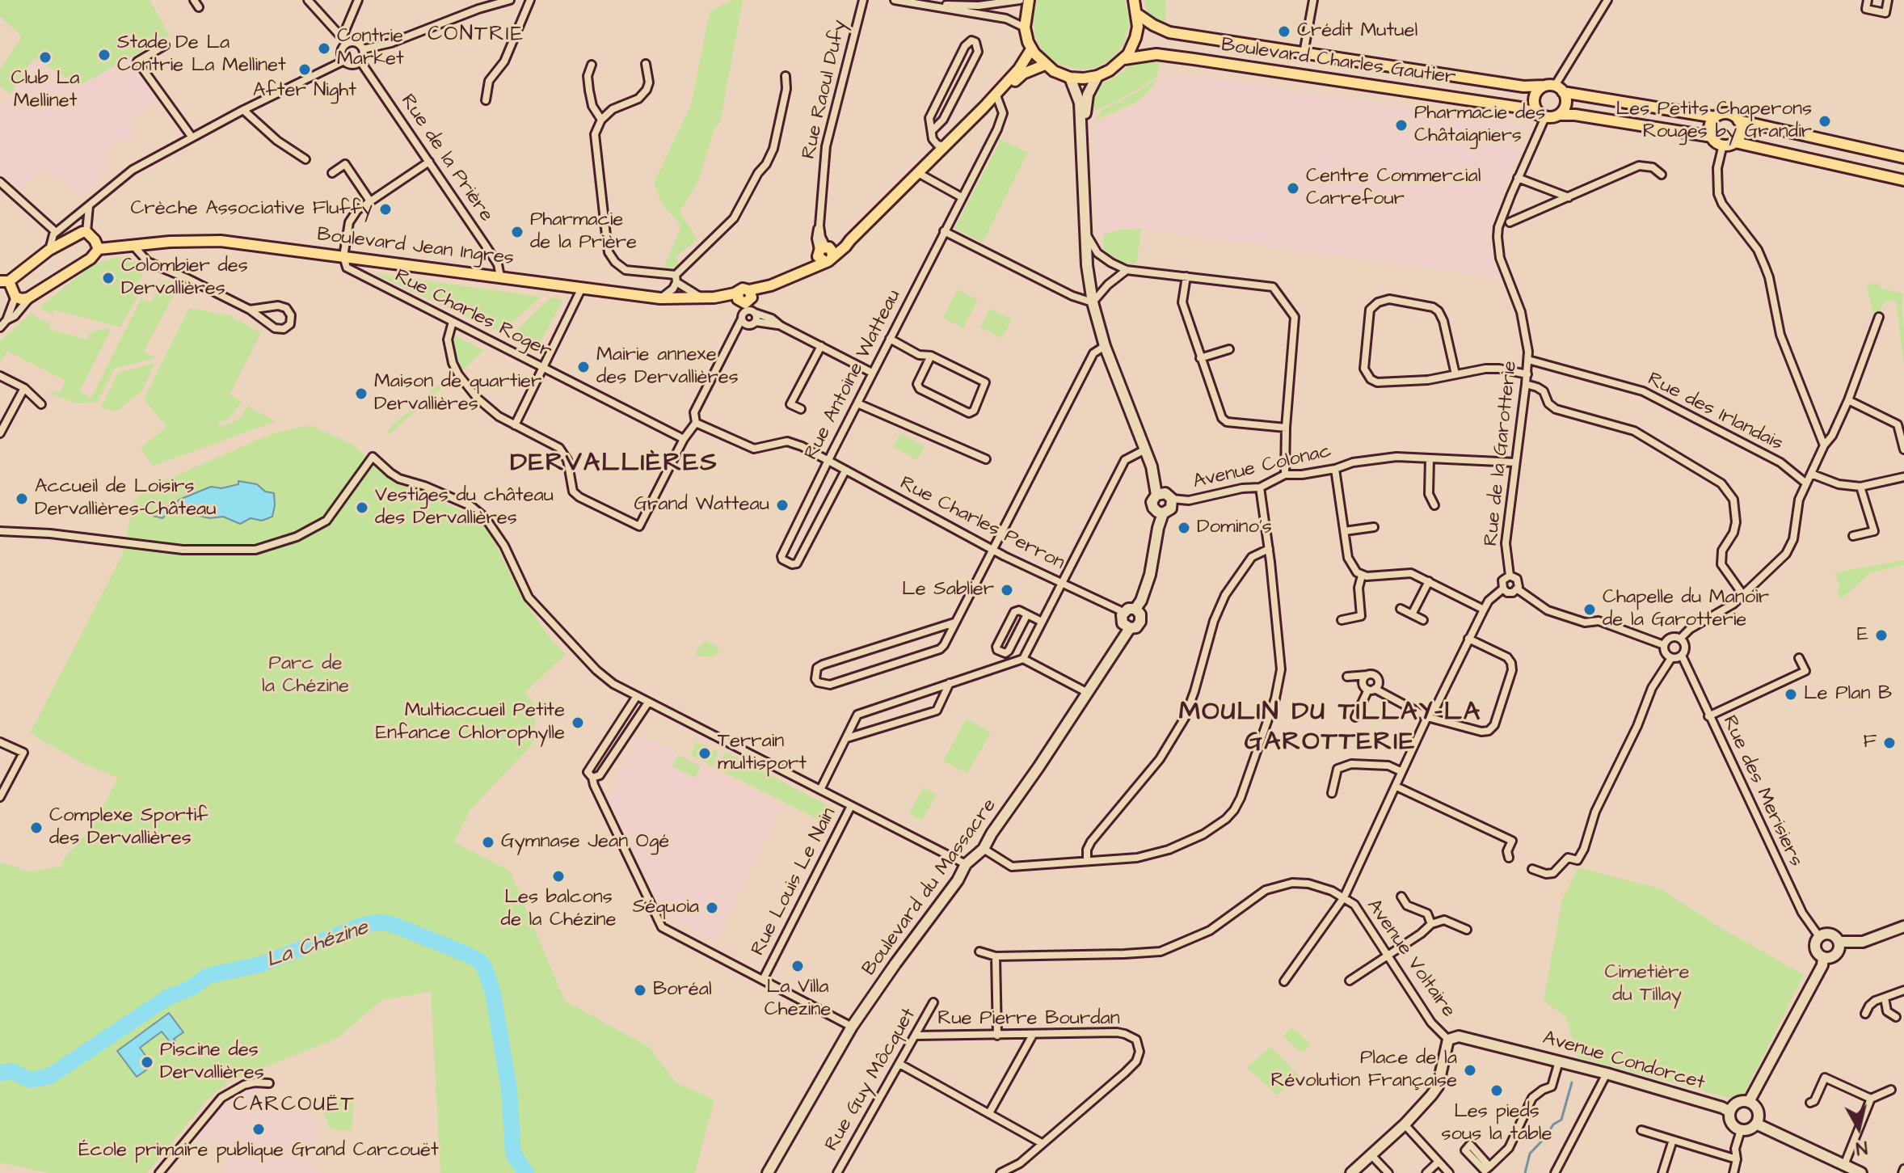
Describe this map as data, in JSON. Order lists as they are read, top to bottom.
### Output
{
  "streets": {
    "main road": [
      "Boulevard Charles Gautier",
      "Boulevard Jean Ingres",
      "Boulevard du Massacre",
      "Avenue Condorcet"
    ],
    "street": [
      "Rue Raoul Dufy",
      "Rue de la Prière",
      "Rue Charles Roger",
      "Rue Antoine Watteau",
      "Rue des Irlandais",
      "Rue de la Garotterie",
      "Avenue Colonac",
      "Rue Charles Perron",
      "Rue des Merisiers",
      "Rue Louis Le Nain",
      "Avenue Voltaire",
      "Rue Pierre Bourdan",
      "Rue Guy Môcquet"
    ]
  },
  "crossings": [
    ["Boulevard Charles Gautier", "Rue de la Garotterie"],
    ["Rue Raoul Dufy", "Boulevard Jean Ingres"],
    ["Rue de la Prière", "Boulevard Jean Ingres"],
    ["Boulevard Jean Ingres", "Rue Charles Roger"],
    ["Boulevard Jean Ingres", "Rue Antoine Watteau"],
    ["Rue Antoine Watteau", "Rue Charles Perron"],
    ["Rue des Irlandais", "Rue de la Garotterie"],
    ["Rue de la Garotterie", "Avenue Colonac"],
    ["Rue Charles Perron", "Boulevard du Massacre"],
    ["Avenue Voltaire", "Avenue Condorcet"],
    ["Rue Pierre Bourdan", "Rue Guy Môcquet"]
  ],
  "districts": [
    "CONTRIE",
    "DERVALLIÈRES",
    "MOULIN DU TILLAY-LA GAROTTERIE",
    "CARCOUËT"
  ],
  "water": ["La Chézine"],
  "parks": ["Parc de la Chézine", "Cimetière du Tillay"],
  "places": [
    "Crédit Mutuel",
    "Contrie Market",
    "Stade De La Contrie La Mellinet",
    "Club La Mellinet",
    "After Night",
    "Les Petits Chaperons Rouges by Grandir",
    "Pharmacie des Châtaigniers",
    "Centre Commercial Carrefour",
    "Crèche Associative Fluffy",
    "Pharmacie de la Prière",
    "Colombier des Dervallières",
    "Mairie annexe des Dervallières",
    "Maison de quartier Dervallières",
    "Accueil de Loisirs Dervallières-Château",
    "Grand Watteau",
    "Vestiges du château des Dervallières",
    "Domino's",
    "Le Sablier",
    "Chapelle du Manoir de la Garotterie",
    "E",
    "Le Plan B",
    "Multiaccueil Petite Enfance Chlorophylle",
    "F",
    "Terrain multisport",
    "Complexe Sportif des Dervallières",
    "Gymnase Jean Ogé",
    "Les balcons de la Chézine",
    "Séquoia",
    "La Villa Chezine",
    "Boréal",
    "Piscine des Dervallières",
    "Place de la Révolution Française",
    "Les pieds sous la table",
    "École primaire publique Grand Carcouët"
  ],
  "north": "bottom"
}
